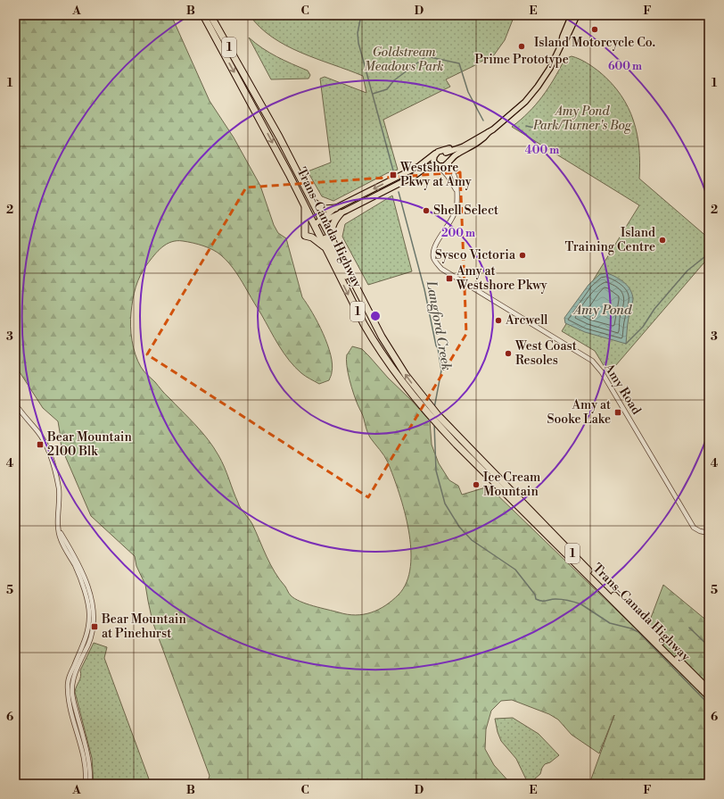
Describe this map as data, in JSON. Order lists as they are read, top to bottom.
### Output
{
  "streets": {
    "highway": ["1", "Trans-Canada Highway"],
    "street": ["Amy Road"]
  },
  "water": ["Amy Pond", "Langford Creek"],
  "parks": ["Goldstream Meadows Park", "Amy Pond Park/Turner's Bog"],
  "places": {
    "other": [
      "Island Motorcycle Co.",
      "Prime Prototype",
      "Shell Select",
      "Island Training Centre",
      "Sysco Victoria",
      "Arcwell",
      "West Coast Resoles",
      "Ice Cream Mountain"
    ],
    "transit": [
      "Westshore Pkwy at Amy",
      "Amy at Westshore Pkwy",
      "Amy at Sooke Lake",
      "Bear Mountain 2100 Blk",
      "Bear Mountain at Pinehurst"
    ]
  },
  "grid": {
    "columns": [
      "A",
      "B",
      "C",
      "D",
      "E",
      "F"
    ],
    "rows": [
      "1",
      "2",
      "3",
      "4",
      "5",
      "6"
    ]
  },
  "rings": ["600 m", "400 m", "200 m"]
}
